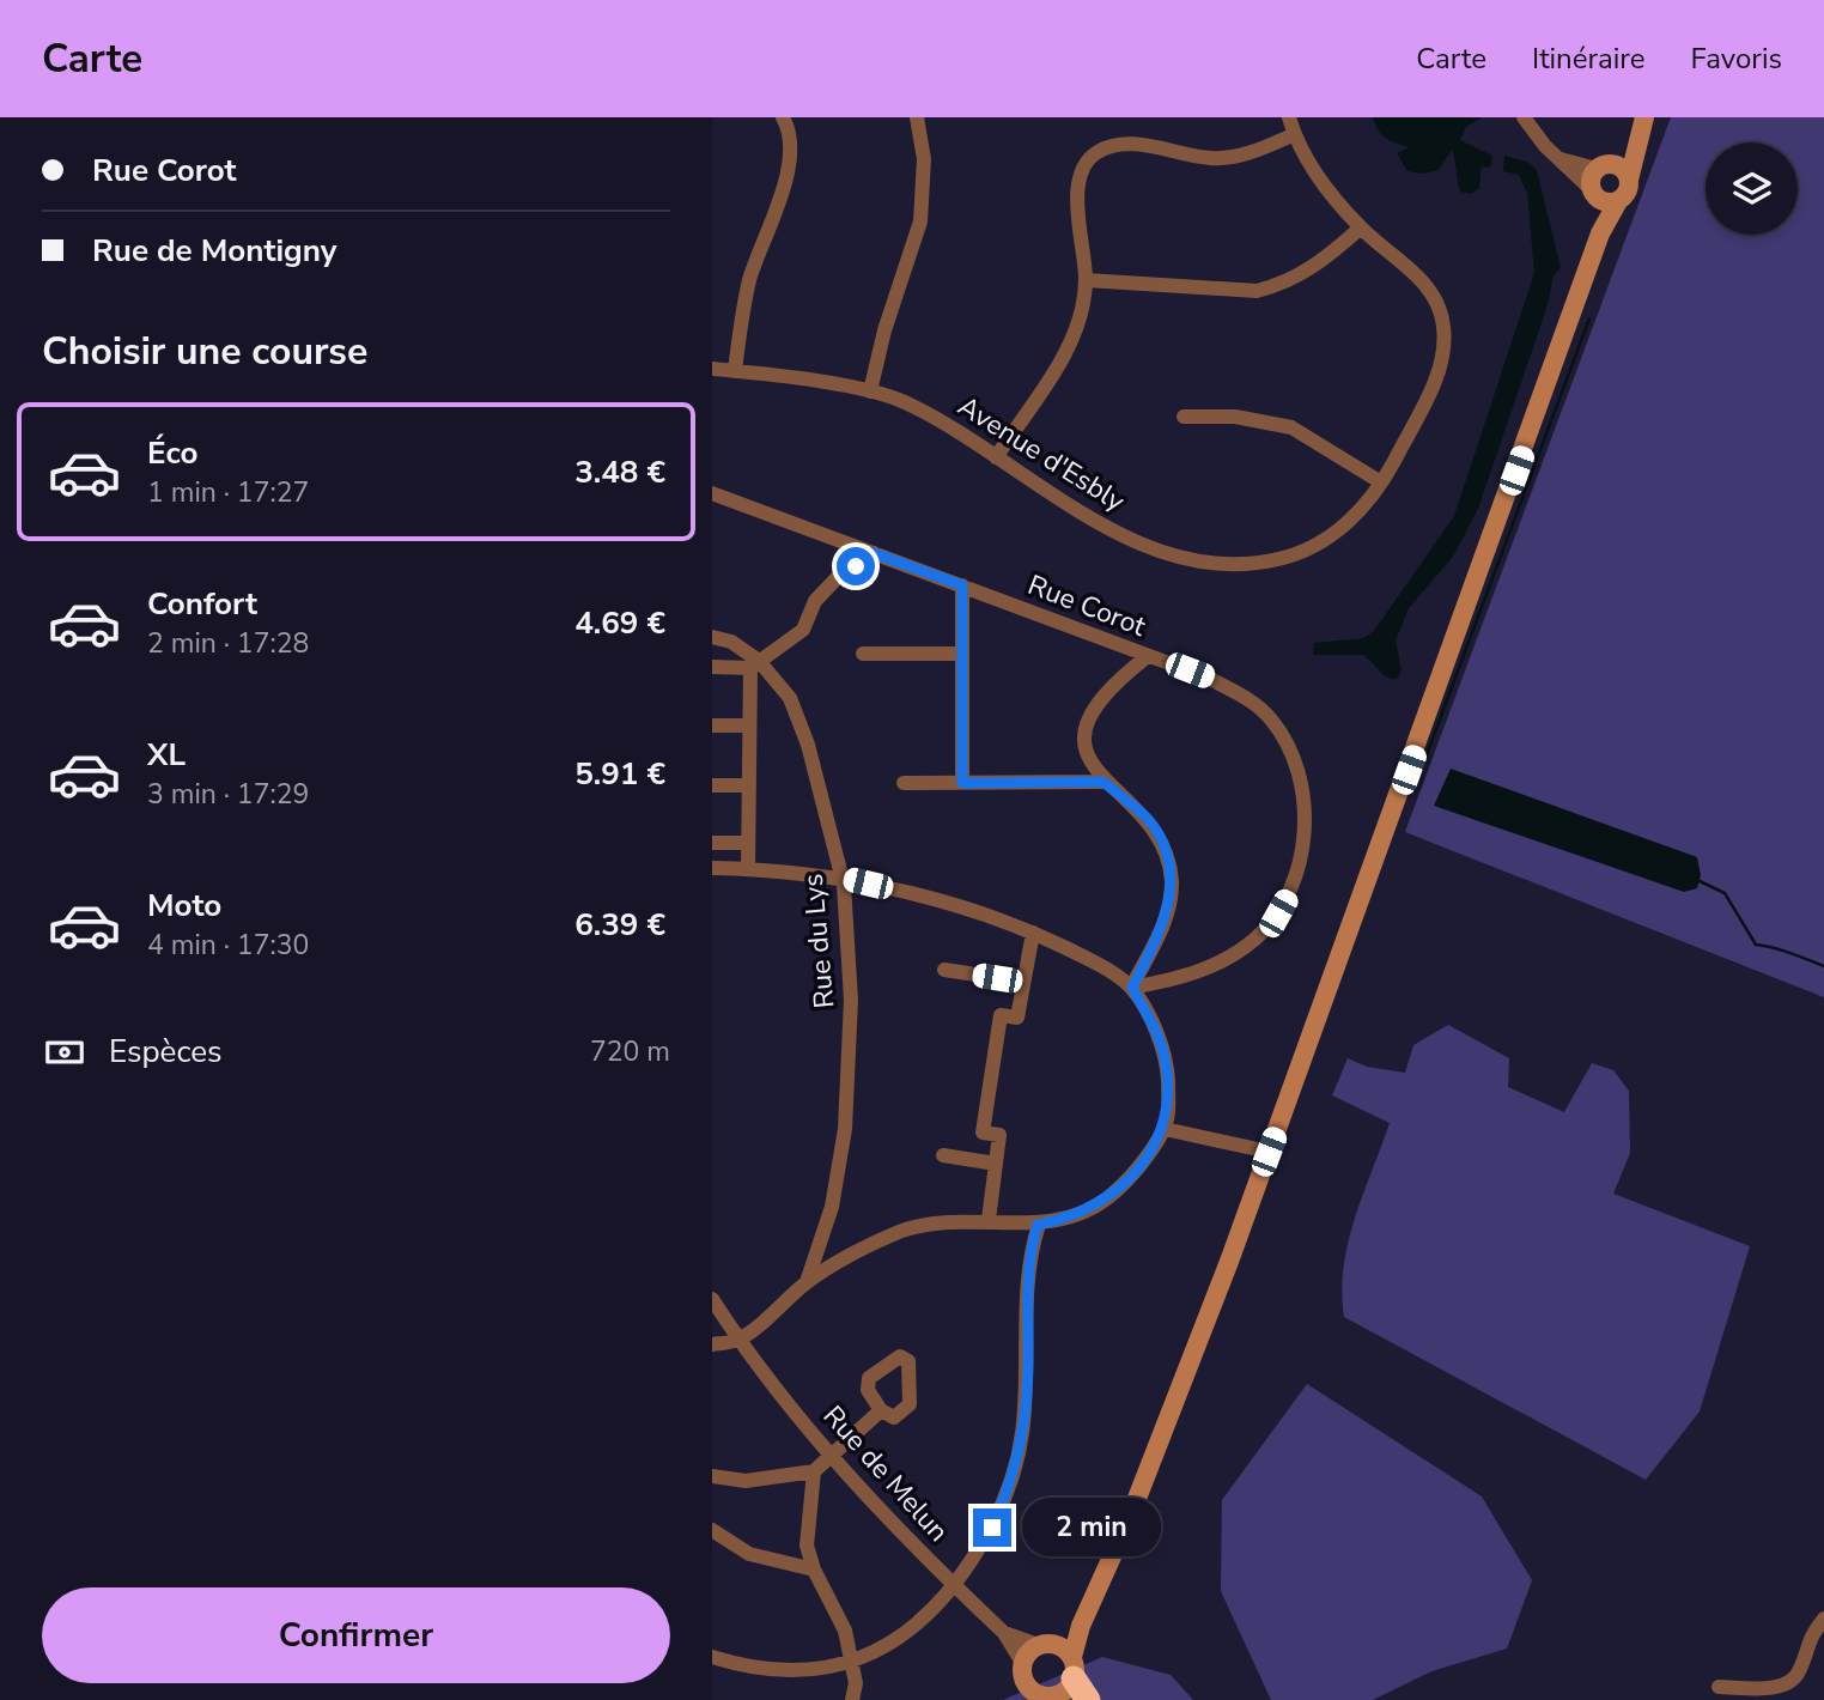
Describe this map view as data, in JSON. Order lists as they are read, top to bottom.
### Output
{
  "streets": {
    "street": [
      "Avenue d'Esbly",
      "Rue Corot",
      "Rue du Lys",
      "Rue de Melun"
    ]
  },
  "page": {
    "header": "Carte",
    "nav": ["Carte", "Itinéraire", "Favoris"],
    "banner": ["Rue Corot", "Rue de Montigny"],
    "heading": "Choisir une course",
    "list": [
      {
        "name": "Éco",
        "note": "1 min · 17:27",
        "value": "3.48 €"
      },
      {
        "name": "Confort",
        "note": "2 min · 17:28",
        "value": "4.69 €"
      },
      {
        "name": "XL",
        "note": "3 min · 17:29",
        "value": "5.91 €"
      },
      {
        "name": "Moto",
        "note": "4 min · 17:30",
        "value": "6.39 €"
      }
    ],
    "pay": ["Espèces", "720 m"],
    "bubble": "2 min",
    "buttons": "Confirmer"
  }
}
